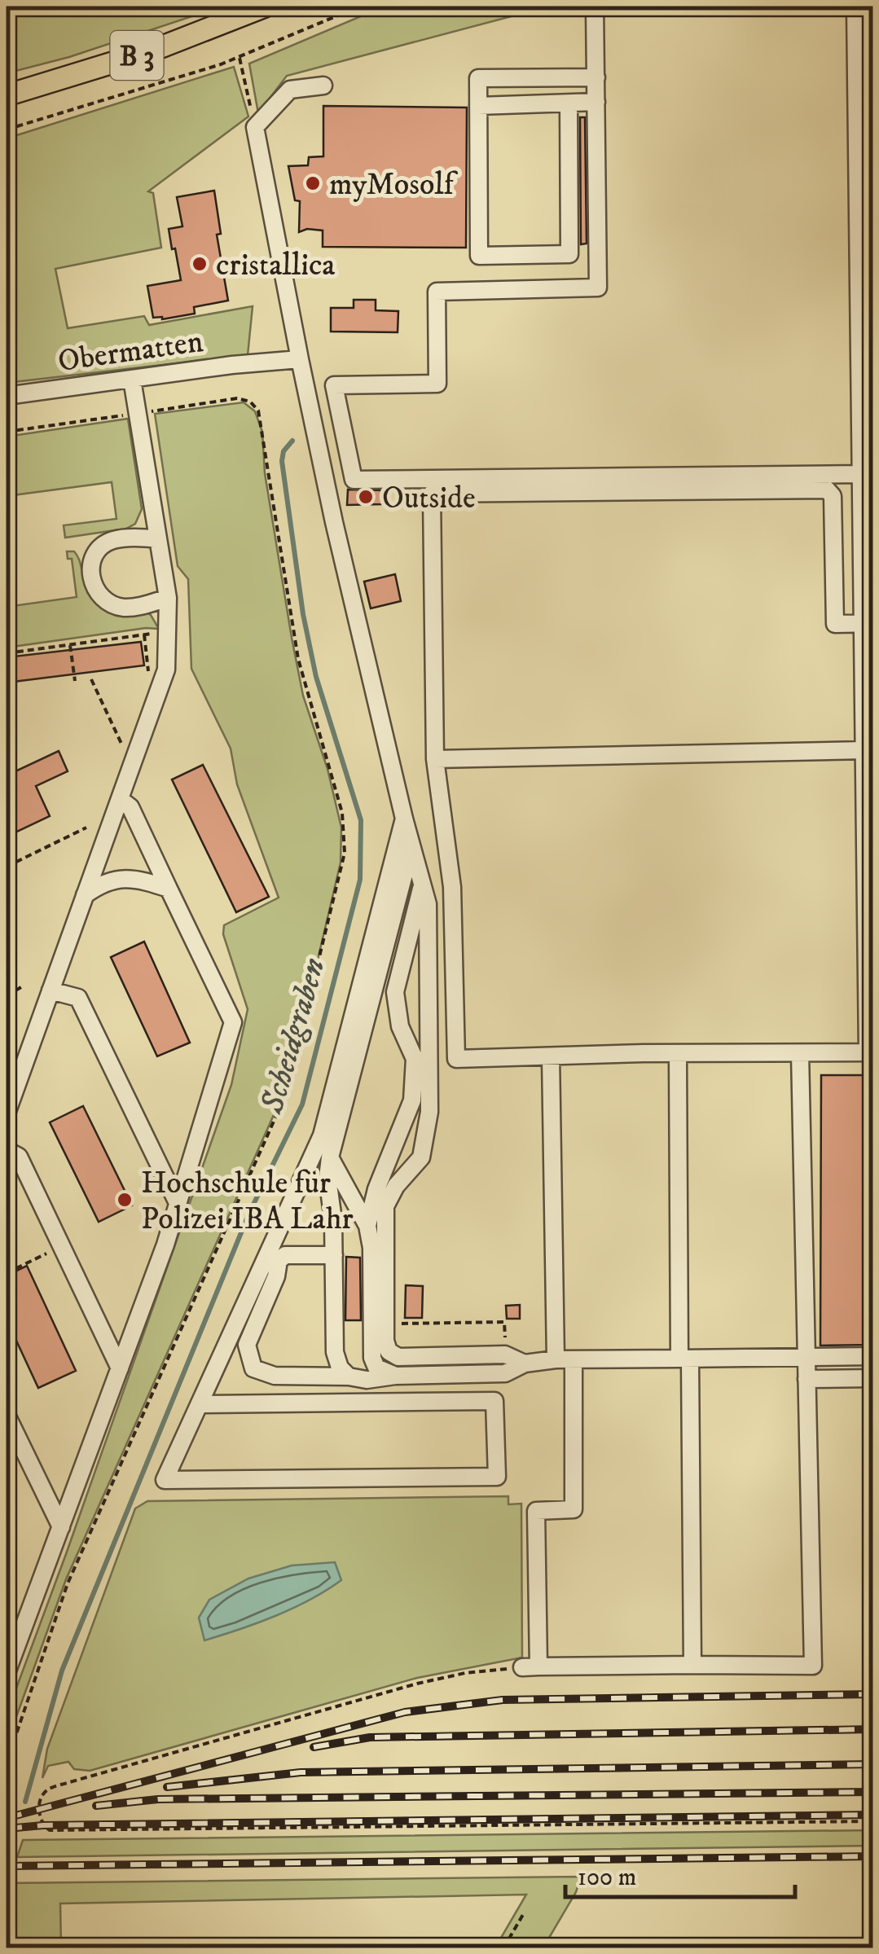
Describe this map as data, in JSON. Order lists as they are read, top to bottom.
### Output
{
  "streets": {
    "main road": ["B 3"],
    "street": ["Obermatten"]
  },
  "water": ["Scheidgraben"],
  "places": [
    "myMosolf",
    "cristallica",
    "Outside",
    "Hochschule für Polizei IBA Lahr"
  ],
  "scale_bar": "100 m"
}
